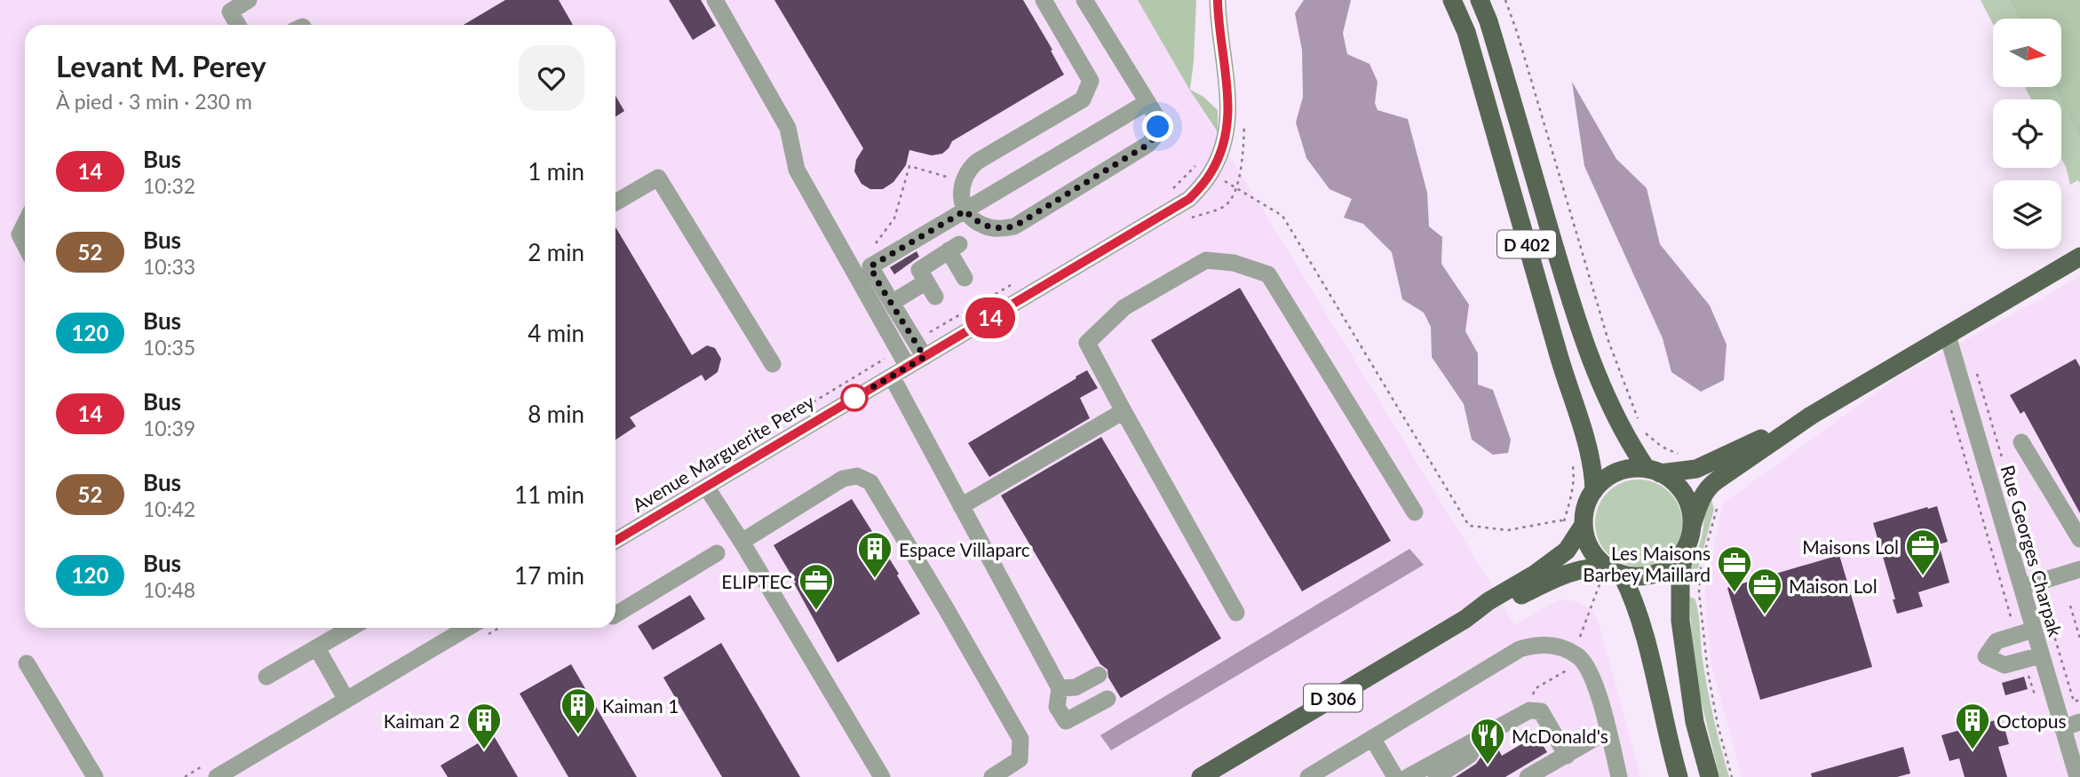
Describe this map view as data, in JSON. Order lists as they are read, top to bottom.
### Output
{
  "streets": {
    "main road": ["D 402", "D 306"],
    "street": ["Avenue Marguerite Perey", "Rue Georges Charpak"]
  },
  "crossings": [
    ["D 402", "D 306"]
  ],
  "places": {
    "office": [
      "Maisons Lol",
      "Les Maisons Barbey Maillard",
      "ELIPTEC",
      "Maison Lol"
    ],
    "building": [
      "Espace Villaparc",
      "Kaiman 1",
      "Kaiman 2",
      "Octopus"
    ],
    "restaurant": ["McDonald's"]
  },
  "lines": ["bus line 14"],
  "north": "right",
  "page": {
    "on_map": "14",
    "heading": ["Levant M. Perey", "À pied · 3 min · 230 m"],
    "list": [
      {
        "mark": "14",
        "name": "Bus",
        "note": "10:32",
        "value": "1 min"
      },
      {
        "mark": "52",
        "name": "Bus",
        "note": "10:33",
        "value": "2 min"
      },
      {
        "mark": "120",
        "name": "Bus",
        "note": "10:35",
        "value": "4 min"
      },
      {
        "mark": "14",
        "name": "Bus",
        "note": "10:39",
        "value": "8 min"
      },
      {
        "mark": "52",
        "name": "Bus",
        "note": "10:42",
        "value": "11 min"
      },
      {
        "mark": "120",
        "name": "Bus",
        "note": "10:48",
        "value": "17 min"
      }
    ]
  }
}
